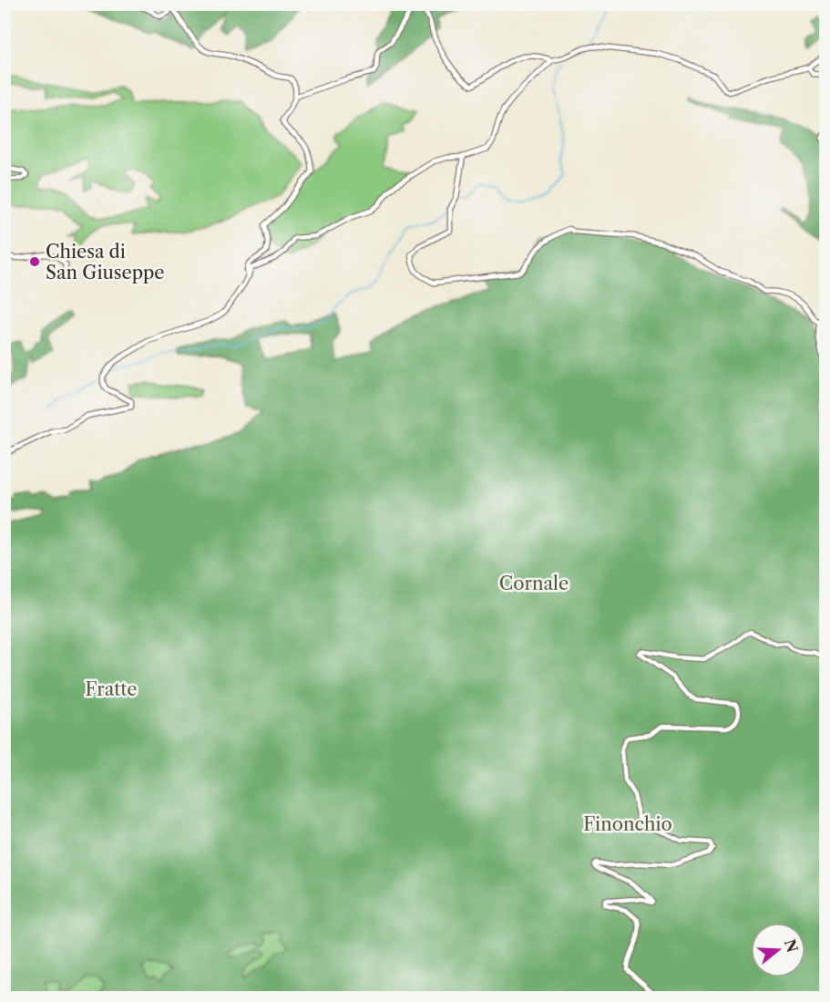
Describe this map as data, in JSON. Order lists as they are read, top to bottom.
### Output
{
  "parks": ["Cornale", "Fratte", "Finonchio"],
  "places": ["Chiesa di San Giuseppe"],
  "north": "right"
}
